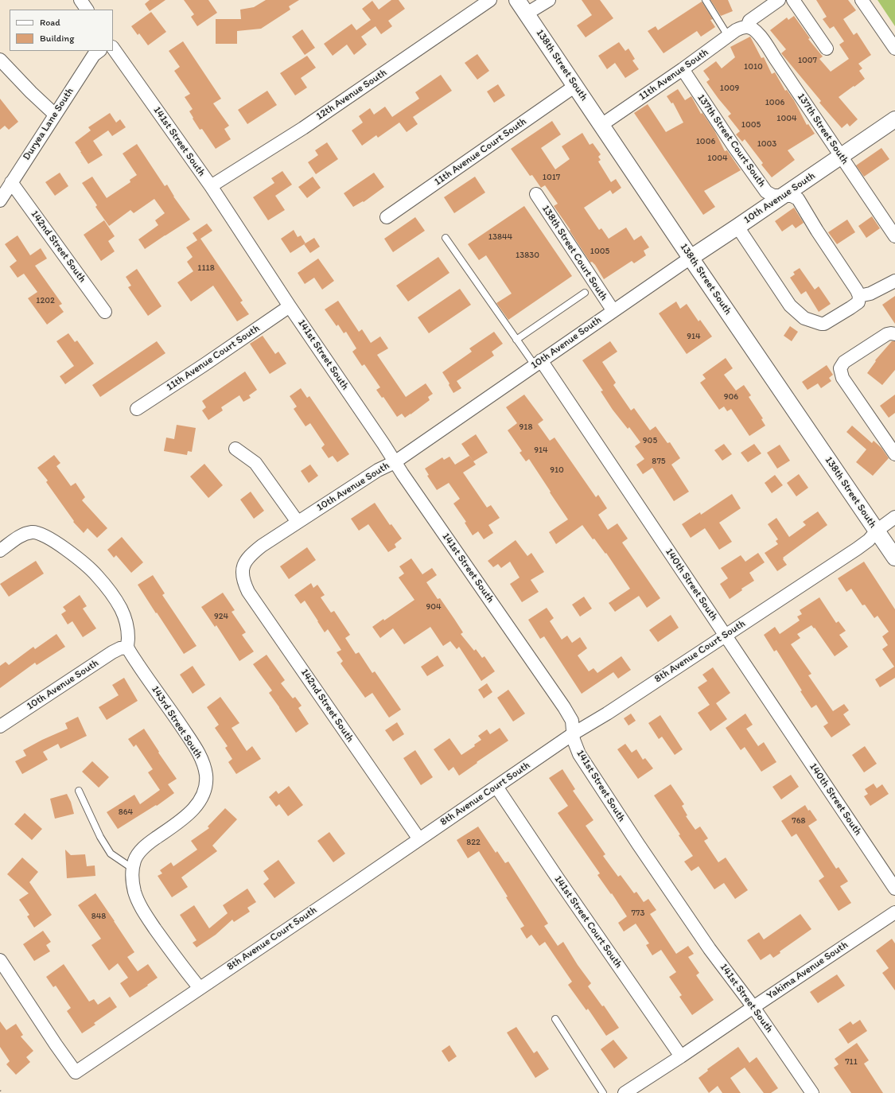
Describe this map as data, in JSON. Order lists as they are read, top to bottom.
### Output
{
  "streets": {
    "street": [
      "138th Street South",
      "11th Avenue South",
      "12th Avenue South",
      "Duryea Lane South",
      "137th Street South",
      "137th Street Court South",
      "141st Street South",
      "11th Avenue Court South",
      "10th Avenue South",
      "142nd Street South",
      "138th Street Court South",
      "140th Street South",
      "8th Avenue Court South",
      "143rd Street South",
      "141st Street Court South",
      "Yakima Avenue South"
    ]
  },
  "crossings": [
    ["138th Street South", "11th Avenue South"],
    ["138th Street South", "11th Avenue Court South"],
    ["138th Street South", "10th Avenue South"],
    ["138th Street South", "8th Avenue Court South"],
    ["11th Avenue South", "137th Street South"],
    ["11th Avenue South", "137th Street Court South"],
    ["12th Avenue South", "141st Street South"],
    ["Duryea Lane South", "142nd Street South"],
    ["137th Street South", "10th Avenue South"],
    ["137th Street Court South", "10th Avenue South"],
    ["141st Street South", "11th Avenue Court South"],
    ["141st Street South", "10th Avenue South"],
    ["141st Street South", "8th Avenue Court South"],
    ["141st Street South", "Yakima Avenue South"],
    ["10th Avenue South", "142nd Street South"],
    ["10th Avenue South", "138th Street Court South"],
    ["10th Avenue South", "140th Street South"],
    ["10th Avenue South", "143rd Street South"],
    ["142nd Street South", "8th Avenue Court South"],
    ["140th Street South", "8th Avenue Court South"],
    ["8th Avenue Court South", "143rd Street South"],
    ["8th Avenue Court South", "141st Street Court South"],
    ["141st Street Court South", "Yakima Avenue South"]
  ],
  "house_numbers": [
    "1007",
    "1010",
    "1009",
    "1006",
    "1004",
    "1005",
    "1006",
    "1003",
    "1004",
    "1017",
    "13844",
    "1005",
    "13830",
    "1118",
    "1202",
    "914",
    "906",
    "918",
    "905",
    "914",
    "875",
    "910",
    "904",
    "924",
    "864",
    "768",
    "822",
    "773",
    "848",
    "711"
  ],
  "legend": ["Road", "Building"]
}
